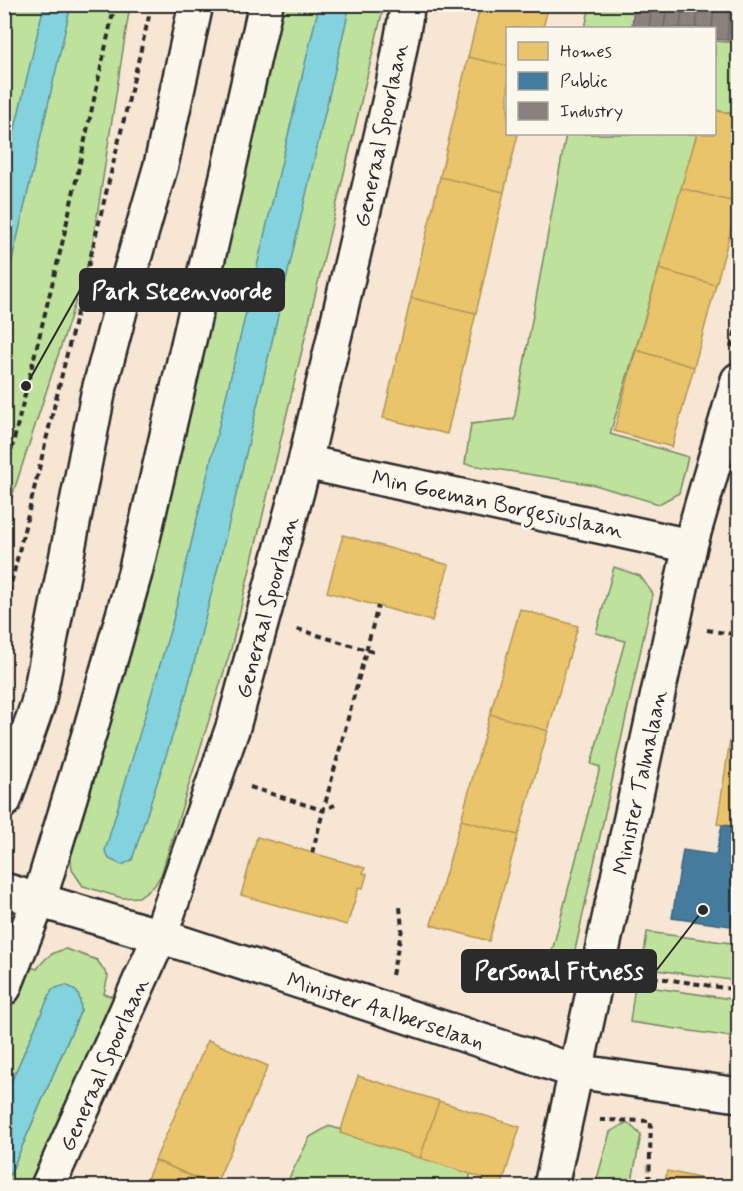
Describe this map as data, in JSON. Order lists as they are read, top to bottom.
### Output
{
  "streets": {
    "street": [
      "Generaal Spoorlaan",
      "Min Goeman Borgesiuslaan",
      "Minister Talmalaan",
      "Minister Aalberselaan"
    ]
  },
  "crossings": [
    ["Generaal Spoorlaan", "Min Goeman Borgesiuslaan"],
    ["Generaal Spoorlaan", "Minister Aalberselaan"],
    ["Min Goeman Borgesiuslaan", "Minister Talmalaan"],
    ["Minister Talmalaan", "Minister Aalberselaan"]
  ],
  "places": ["Park Steenvoorde", "Personal Fitness"],
  "legend": ["Homes", "Public", "Industry"]
}
